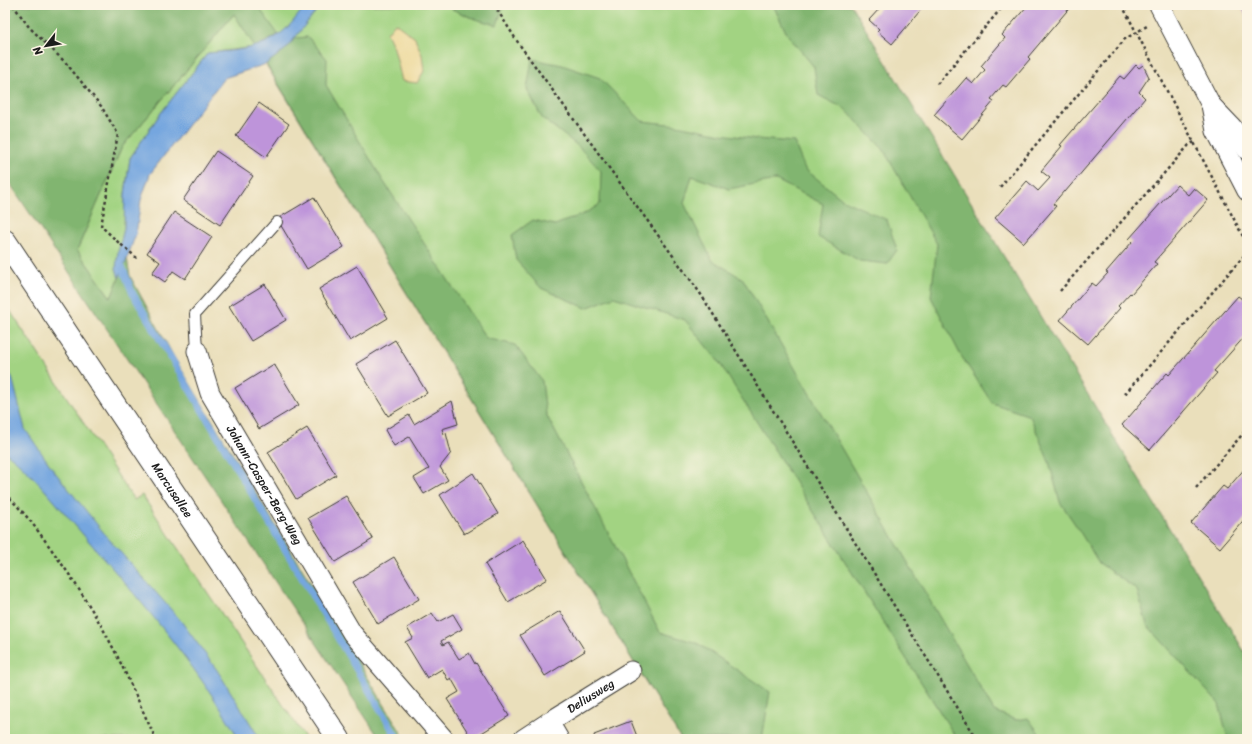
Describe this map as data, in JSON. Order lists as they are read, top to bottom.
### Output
{
  "streets": {
    "street": ["Johann-Casper-Berg-Weg", "Marcusallee", "Deliusweg"]
  },
  "north": "bottom left"
}
